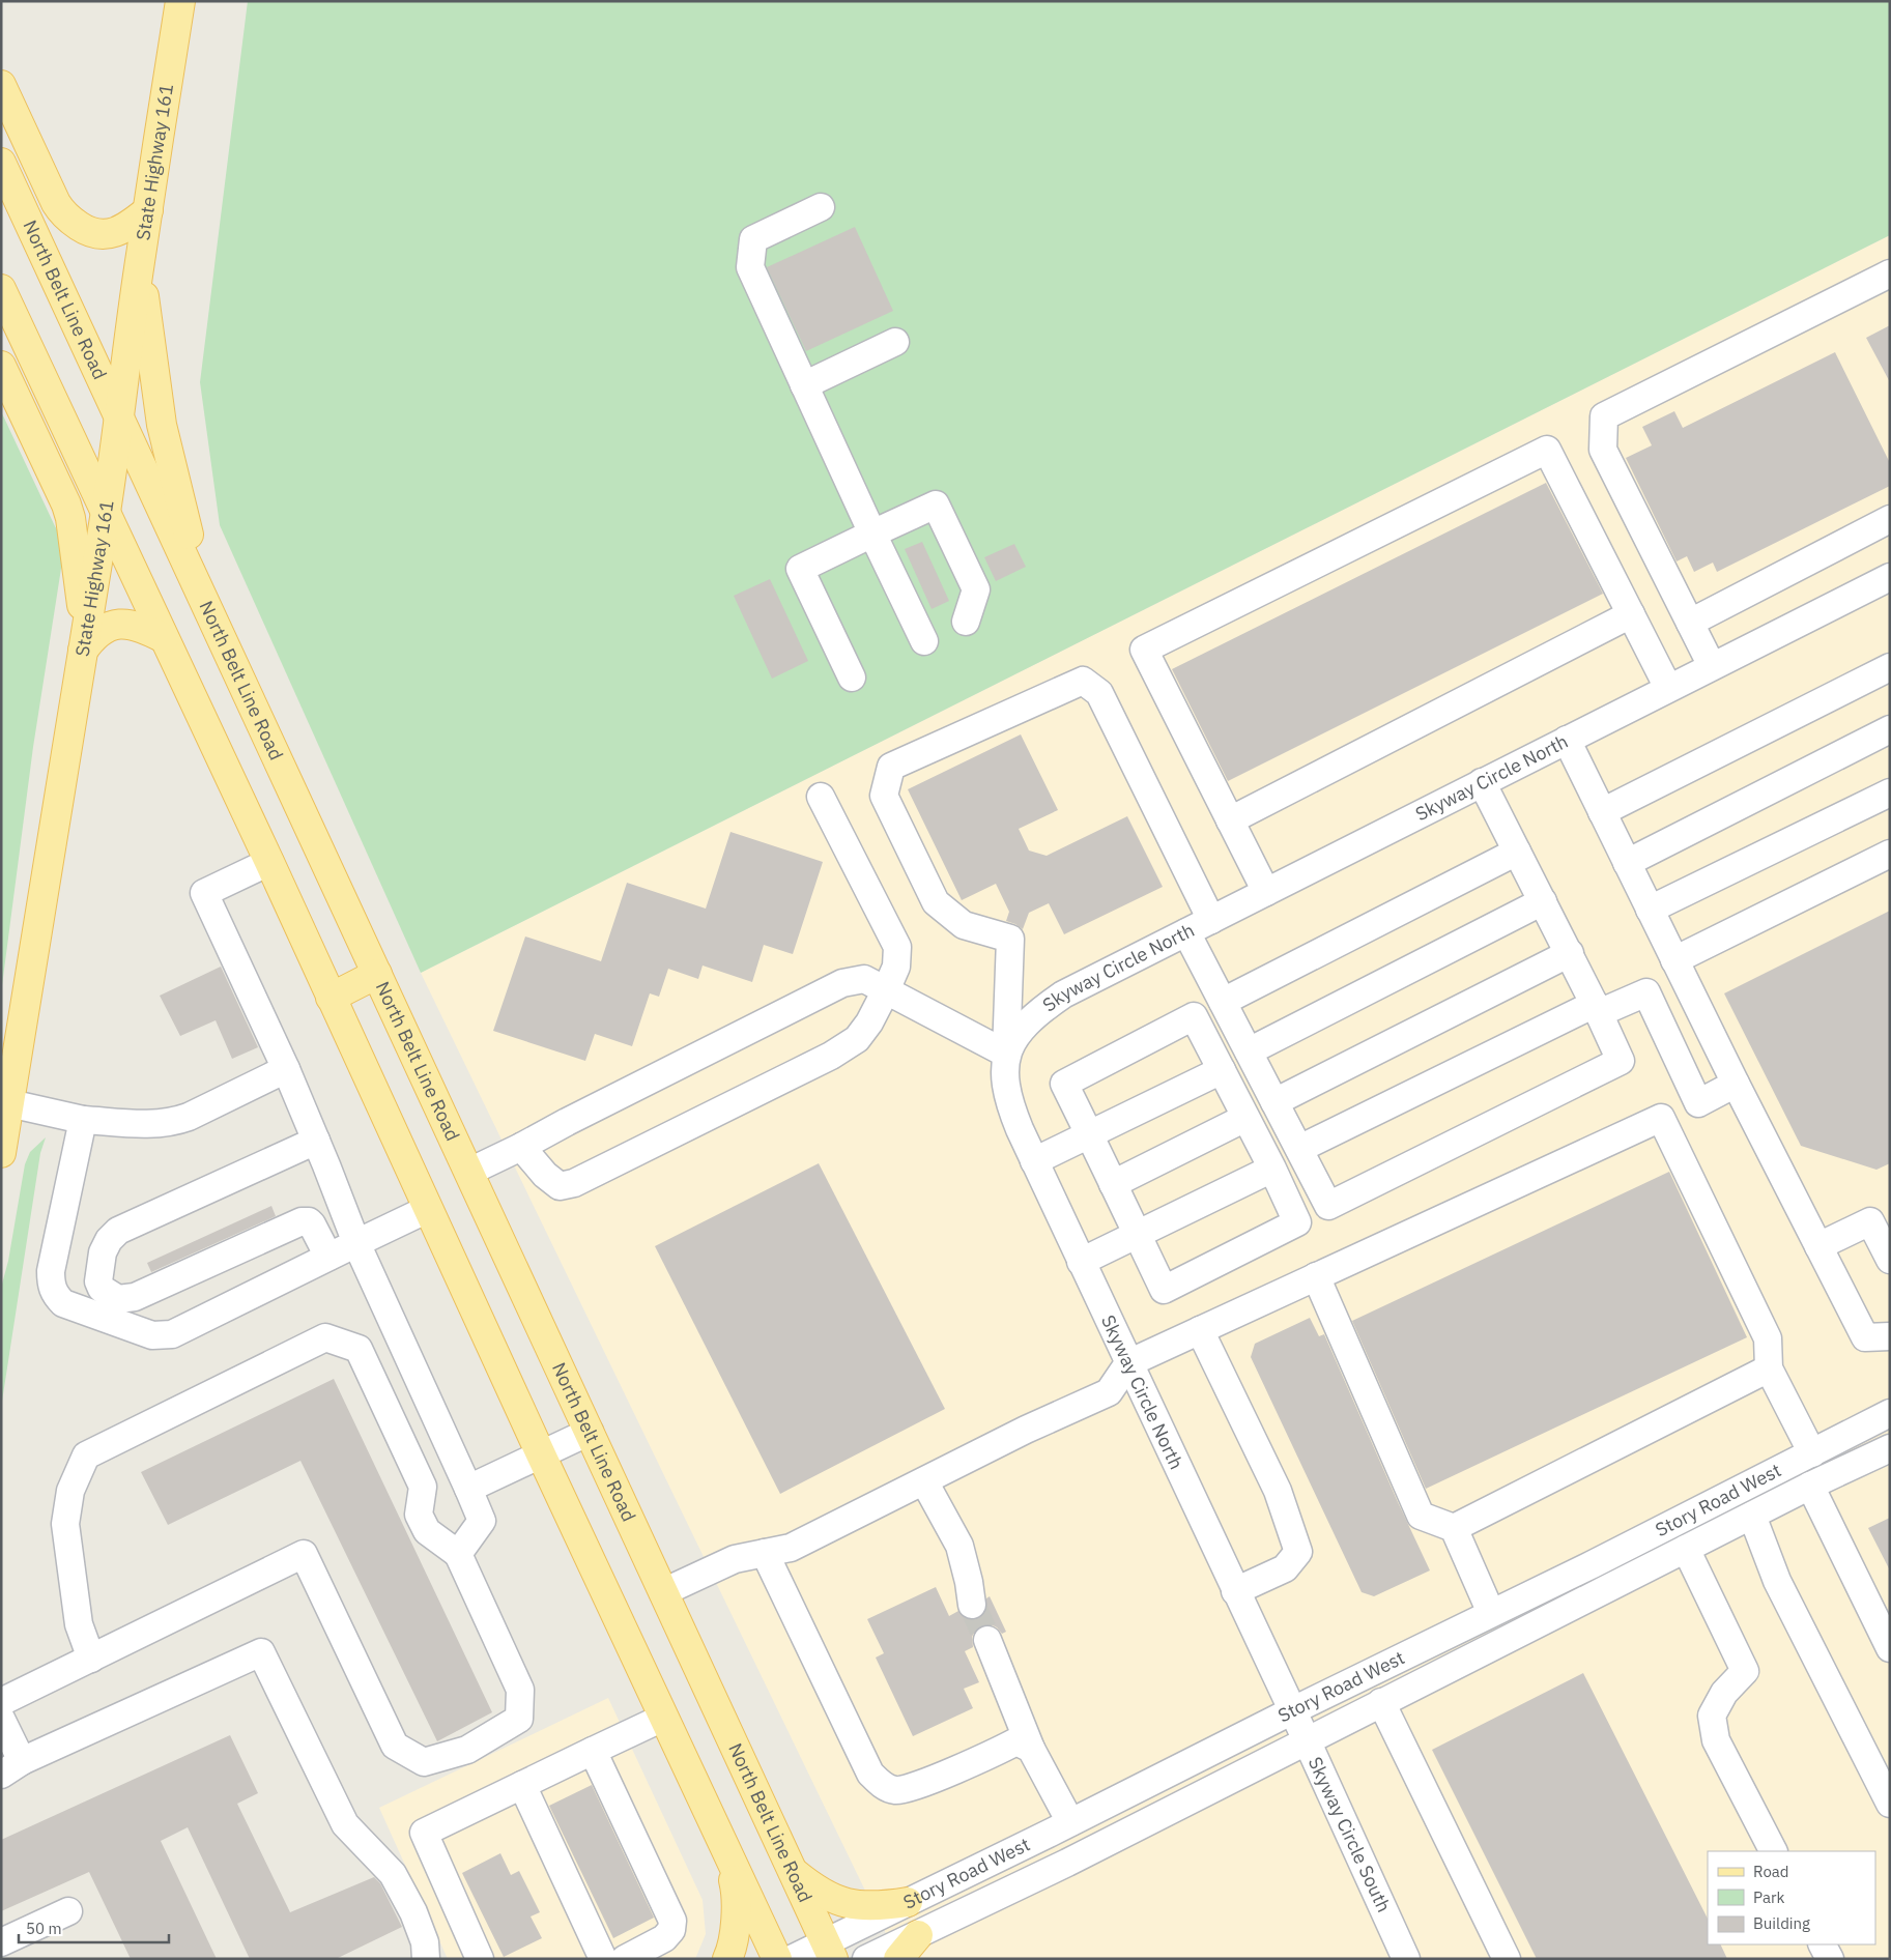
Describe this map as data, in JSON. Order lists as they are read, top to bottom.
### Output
{
  "streets": {
    "main road": ["State Highway 161", "North Belt Line Road"],
    "street": ["Skyway Circle North", "Story Road West", "Skyway Circle South"]
  },
  "crossings": [
    ["State Highway 161", "North Belt Line Road"],
    ["North Belt Line Road", "Story Road West"],
    ["Skyway Circle North", "Story Road West"],
    ["Skyway Circle North", "Skyway Circle South"],
    ["Story Road West", "Skyway Circle South"]
  ],
  "legend": ["Road", "Park", "Building"],
  "scale_bar": "50 m"
}
